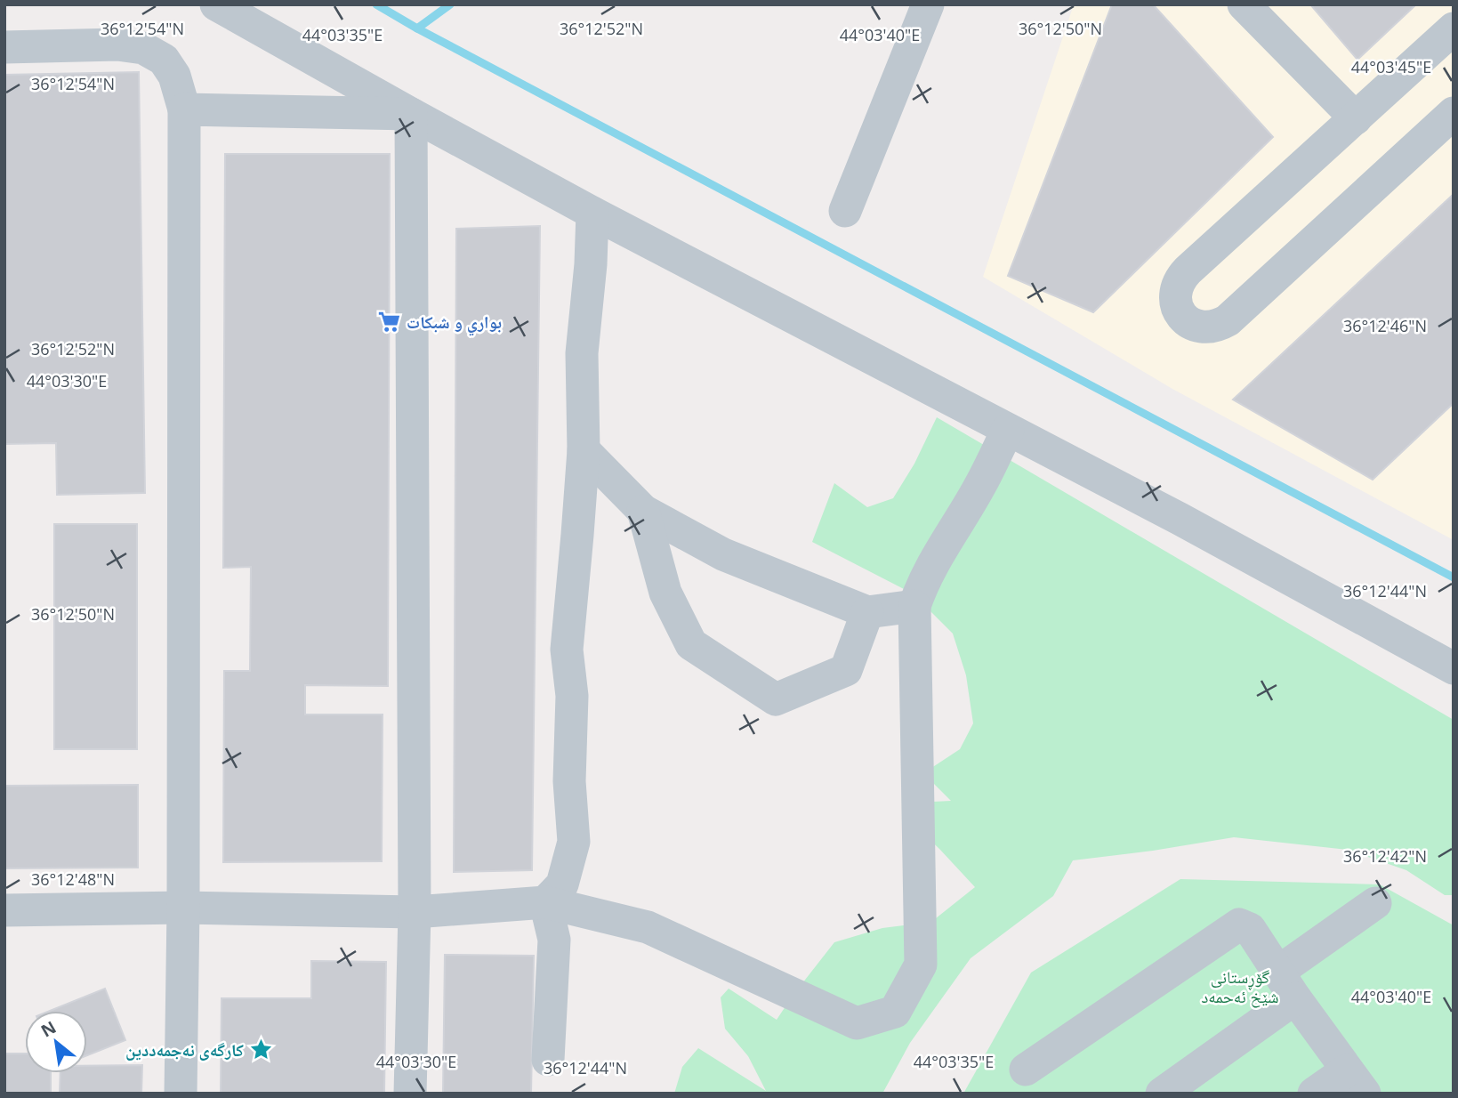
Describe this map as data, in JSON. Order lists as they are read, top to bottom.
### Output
{
  "parks": ["گۆڕستانی شێخ ئەحمەد"],
  "places": {
    "supermarket": ["بواري و شبكات"],
    "place": ["کارگەی نەجمەددین"]
  },
  "north": "top left",
  "coordinates": [
    "36°12'54\"N",
    "36°12'52\"N",
    "36°12'50\"N",
    "44°03'35\"E",
    "44°03'40\"E",
    "44°03'45\"E",
    "36°12'46\"N",
    "44°03'30\"E",
    "36°12'44\"N",
    "36°12'42\"N",
    "36°12'48\"N"
  ]
}
